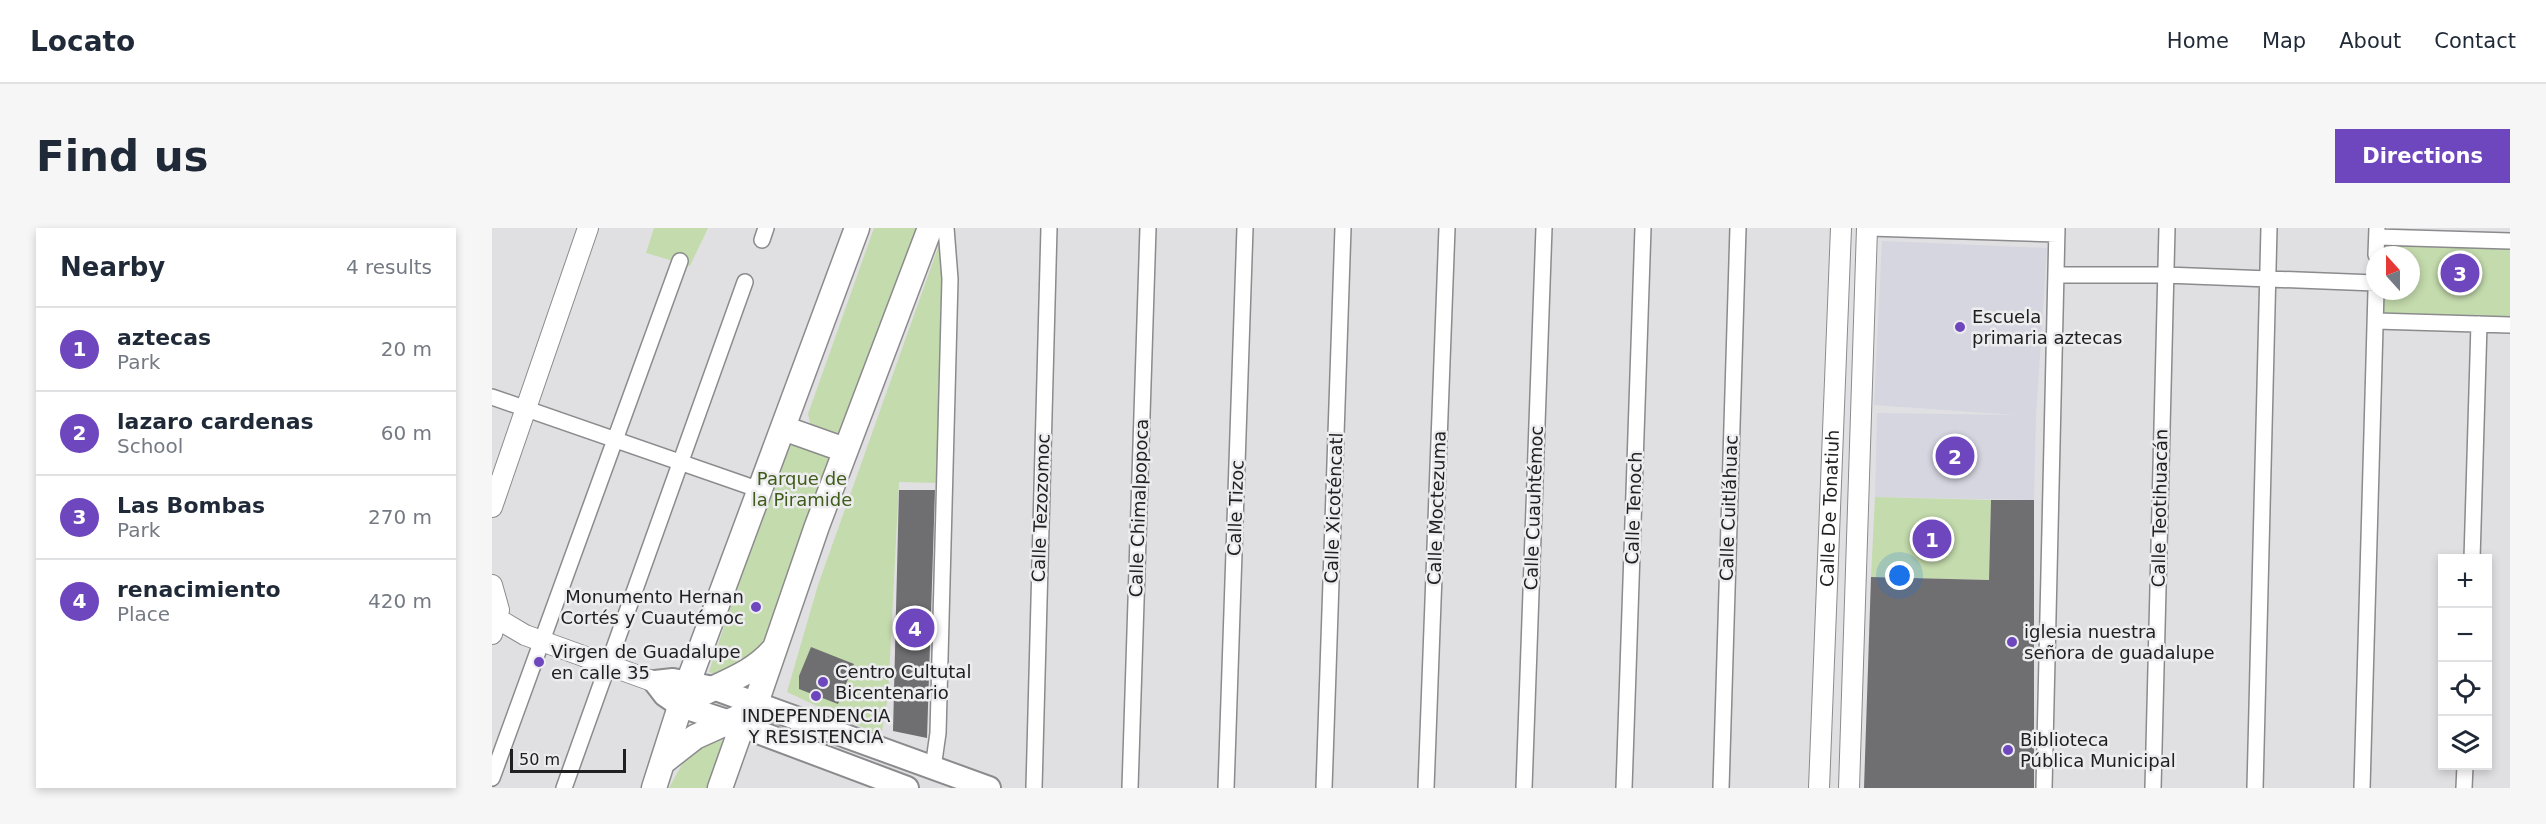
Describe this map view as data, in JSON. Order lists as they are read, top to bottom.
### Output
{
  "streets": {
    "street": [
      "Calle Tezozomoc",
      "Calle Chimalpopoca",
      "Calle Tizoc",
      "Calle Xicoténcatl",
      "Calle Moctezuma",
      "Calle Cuauhtémoc",
      "Calle Tenoch",
      "Calle Cuitláhuac",
      "Calle De Tonatiuh",
      "Calle Teotihuacán"
    ]
  },
  "parks": ["Parque de la Piramide"],
  "places": [
    "Escuela primaria aztecas",
    "Monumento Hernan Cortés y Cuautémoc",
    "iglesia nuestra señora de guadalupe",
    "Virgen de Guadalupe en calle 35",
    "Centro Cultutal Bicentenario",
    "INDEPENDENCIA Y RESISTENCIA",
    "Biblioteca Pública Municipal"
  ],
  "scale_bar": "50 m",
  "north": "top",
  "page": {
    "header": "Locato",
    "nav": [
      "Home",
      "Map",
      "About",
      "Contact"
    ],
    "buttons": "Directions",
    "title": "Find us",
    "heading": ["Nearby", "4 results"],
    "pins": [
      "3",
      "2",
      "1",
      "4"
    ],
    "list": [
      {
        "mark": "1",
        "name": "aztecas",
        "note": "Park",
        "value": "20 m"
      },
      {
        "mark": "2",
        "name": "lazaro cardenas",
        "note": "School",
        "value": "60 m"
      },
      {
        "mark": "3",
        "name": "Las Bombas",
        "note": "Park",
        "value": "270 m"
      },
      {
        "mark": "4",
        "name": "renacimiento",
        "note": "Place",
        "value": "420 m"
      }
    ],
    "map_buttons": ["+", "−"],
    "scale": "50 m"
  }
}
